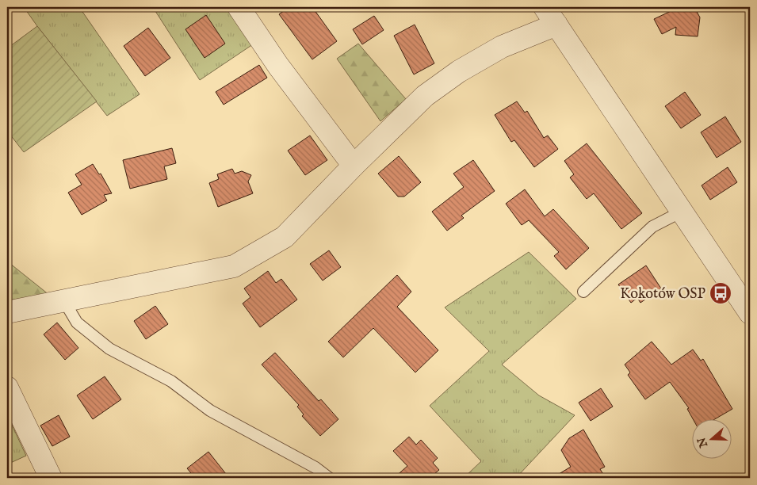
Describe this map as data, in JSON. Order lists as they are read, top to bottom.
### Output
{
  "places": {
    "bus stop": ["Kokotów OSP"]
  },
  "north": "left"
}
